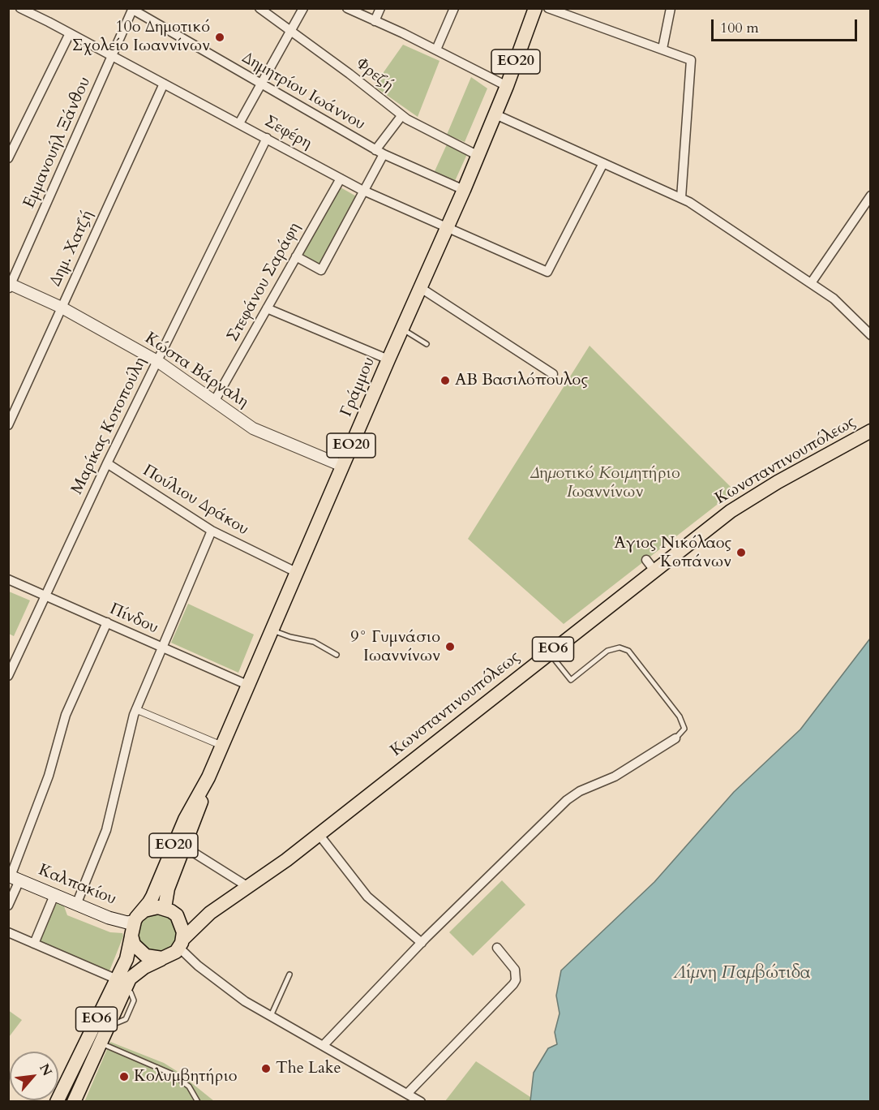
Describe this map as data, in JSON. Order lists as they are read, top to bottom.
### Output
{
  "streets": {
    "main road": [
      "ΕΟ20",
      "Γράμμου",
      "Κωνσταντινουπόλεως",
      "ΕΟ6",
      "Καλπακίου"
    ],
    "street": [
      "Φρεζή",
      "Δημητρίου Ιωάννου",
      "Σεφέρη",
      "Εμμανουήλ Ξάνθου",
      "Δημ. Χατζή",
      "Στεφάνου Σαράφη",
      "Κώστα Βάρναλη",
      "Μαρίκας Κοτοπούλη",
      "Πούλιου Δράκου",
      "Πίνδου"
    ]
  },
  "crossings": [
    ["Φρεζή", "Γράμμου"],
    ["Δημητρίου Ιωάννου", "Εμμανουήλ Ξάνθου"],
    ["Δημητρίου Ιωάννου", "Γράμμου"],
    ["Σεφέρη", "Εμμανουήλ Ξάνθου"],
    ["Σεφέρη", "Δημ. Χατζή"],
    ["Σεφέρη", "Στεφάνου Σαράφη"],
    ["Σεφέρη", "Γράμμου"],
    ["Σεφέρη", "Μαρίκας Κοτοπούλη"],
    ["Εμμανουήλ Ξάνθου", "Κώστα Βάρναλη"],
    ["Δημ. Χατζή", "Κώστα Βάρναλη"],
    ["Στεφάνου Σαράφη", "Κώστα Βάρναλη"],
    ["Κώστα Βάρναλη", "Γράμμου"],
    ["Κώστα Βάρναλη", "Μαρίκας Κοτοπούλη"],
    ["Γράμμου", "Κωνσταντινουπόλεως"],
    ["Γράμμου", "Πούλιου Δράκου"],
    ["Γράμμου", "Πίνδου"],
    ["Γράμμου", "ΕΟ6"],
    ["Γράμμου", "Καλπακίου"],
    ["Μαρίκας Κοτοπούλη", "Πούλιου Δράκου"],
    ["Μαρίκας Κοτοπούλη", "Πίνδου"],
    ["Κωνσταντινουπόλεως", "ΕΟ6"],
    ["Κωνσταντινουπόλεως", "Καλπακίου"],
    ["ΕΟ6", "Καλπακίου"]
  ],
  "water": ["Λίμνη Παμβώτιδα"],
  "parks": ["Δημοτικό Κοιμητήριο Ιωαννίνων"],
  "places": [
    "10ο Δημοτικό Σχολείο Ιωαννίνων",
    "ΑΒ Βασιλόπουλος",
    "Άγιος Νικόλαος Κοπάνων",
    "9° Γυμνάσιο Ιωαννίνων",
    "The Lake",
    "Κολυμβητήριο"
  ],
  "scale_bar": "100 m",
  "north": "top right"
}
